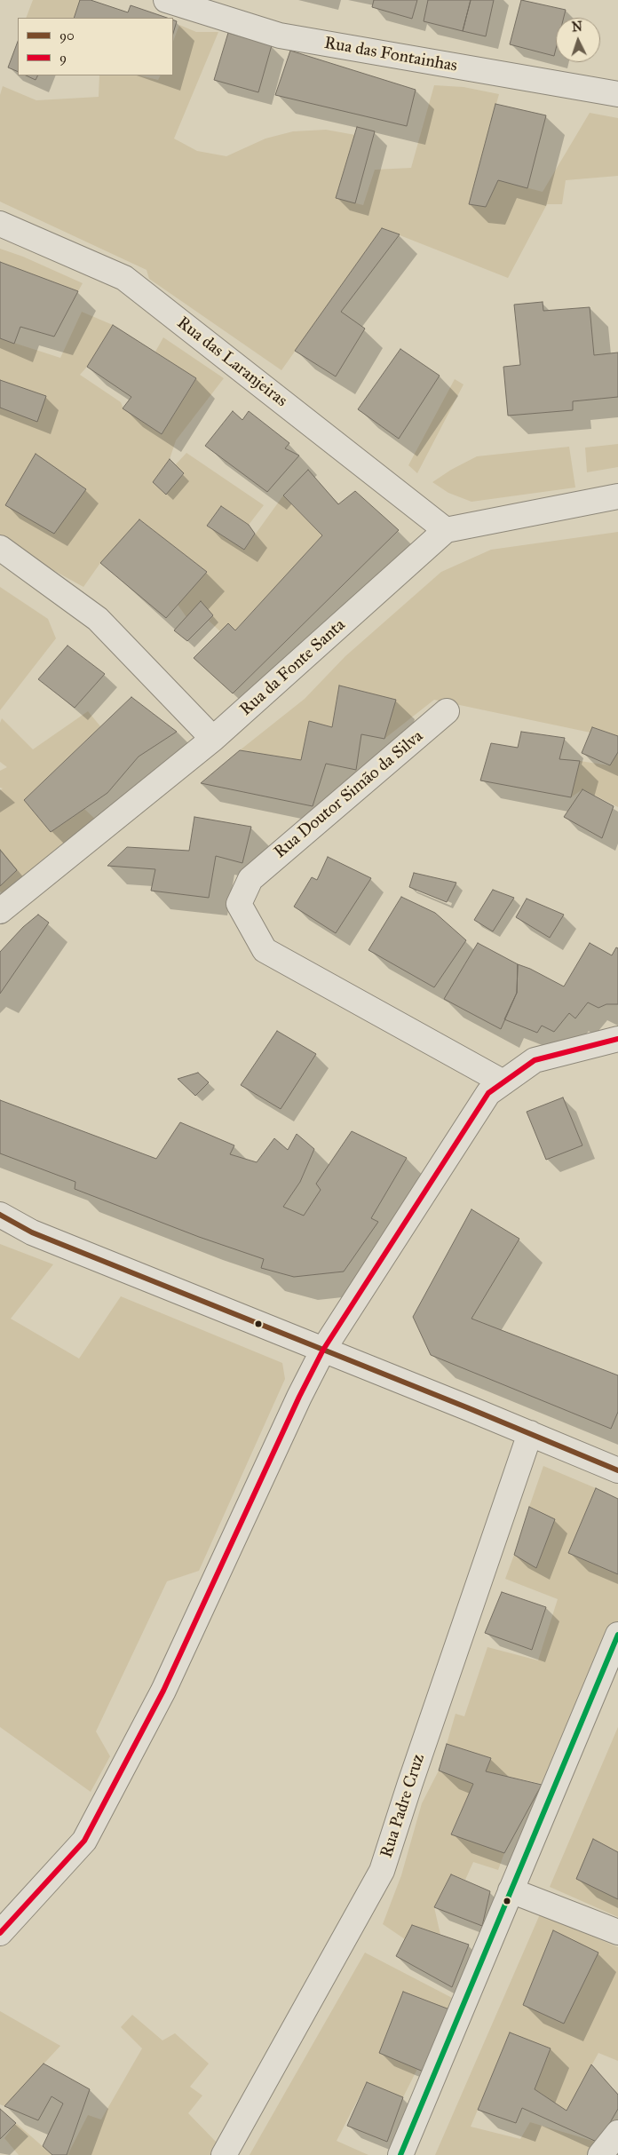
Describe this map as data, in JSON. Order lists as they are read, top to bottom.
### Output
{
  "streets": {
    "street": [
      "Rua das Fontainhas",
      "Rua das Laranjeiras",
      "Rua da Fonte Santa",
      "Rua Doutor Simão da Silva",
      "Rua Padre Cruz"
    ]
  },
  "crossings": [
    ["Rua das Laranjeiras", "Rua da Fonte Santa"]
  ],
  "lines": ["transit line 9", "transit line 90"],
  "legend": ["90", "9"],
  "north": "top"
}
